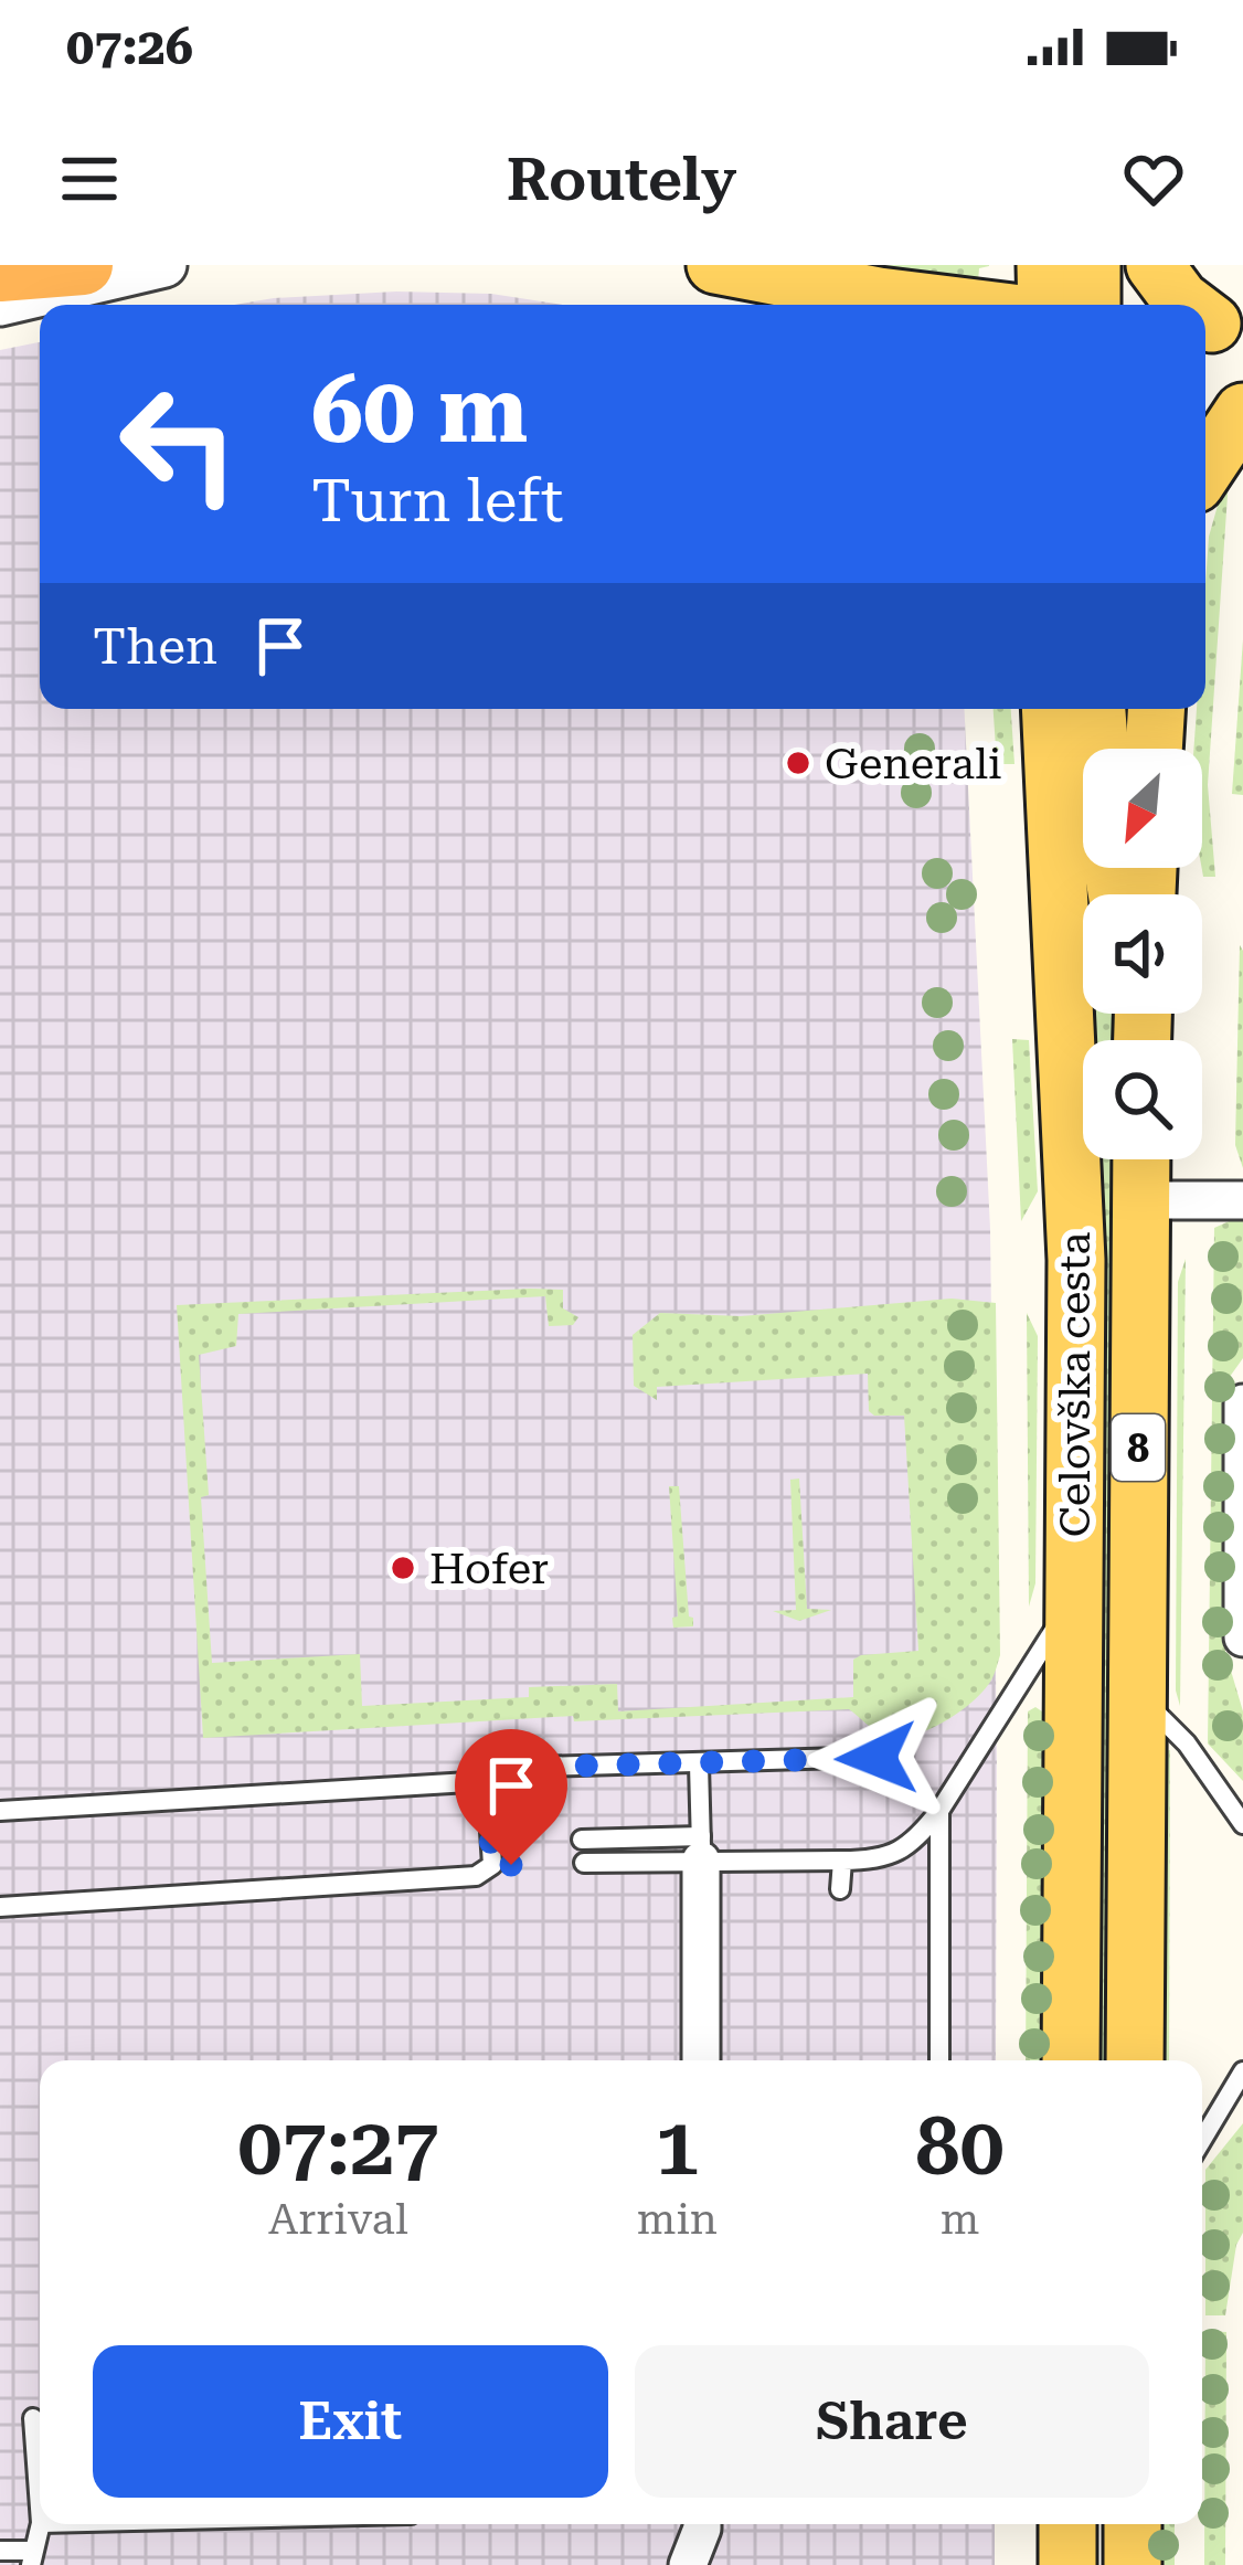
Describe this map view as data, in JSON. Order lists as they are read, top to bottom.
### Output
{
  "streets": {
    "main road": ["Celovška cesta", "8"]
  },
  "places": ["Generali", "Hofer"],
  "north": "bottom left",
  "page": {
    "status": "07:26",
    "header": "Routely",
    "turn": ["60 m", "Turn left"],
    "then": "Then",
    "eta": [
      "07:27",
      "Arrival",
      "1",
      "min",
      "80",
      "m"
    ],
    "buttons": ["Exit", "Share"]
  }
}
